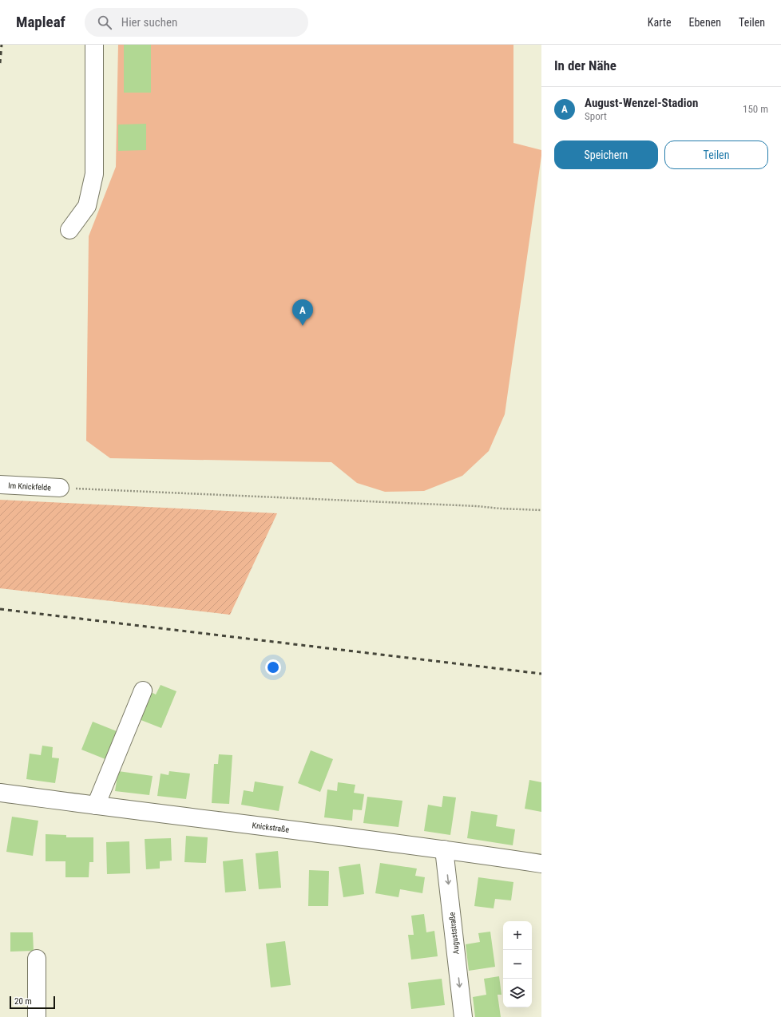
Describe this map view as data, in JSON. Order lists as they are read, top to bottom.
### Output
{
  "streets": {
    "street": ["Im Knickfelde", "Knickstraße", "Auguststraße"]
  },
  "crossings": [
    ["Knickstraße", "Auguststraße"]
  ],
  "one_way": ["Auguststraße"],
  "scale_bar": "20 m",
  "page": {
    "header": "Mapleaf",
    "search": "Hier suchen",
    "nav": ["Karte", "Ebenen", "Teilen"],
    "heading": "In der Nähe",
    "list": [
      {
        "mark": "A",
        "name": "August-Wenzel-Stadion",
        "note": "Sport",
        "value": "150 m"
      }
    ],
    "buttons": ["Speichern", "Teilen"],
    "pins": "A",
    "map_buttons": ["+", "−"],
    "scale": "20 m"
  }
}
